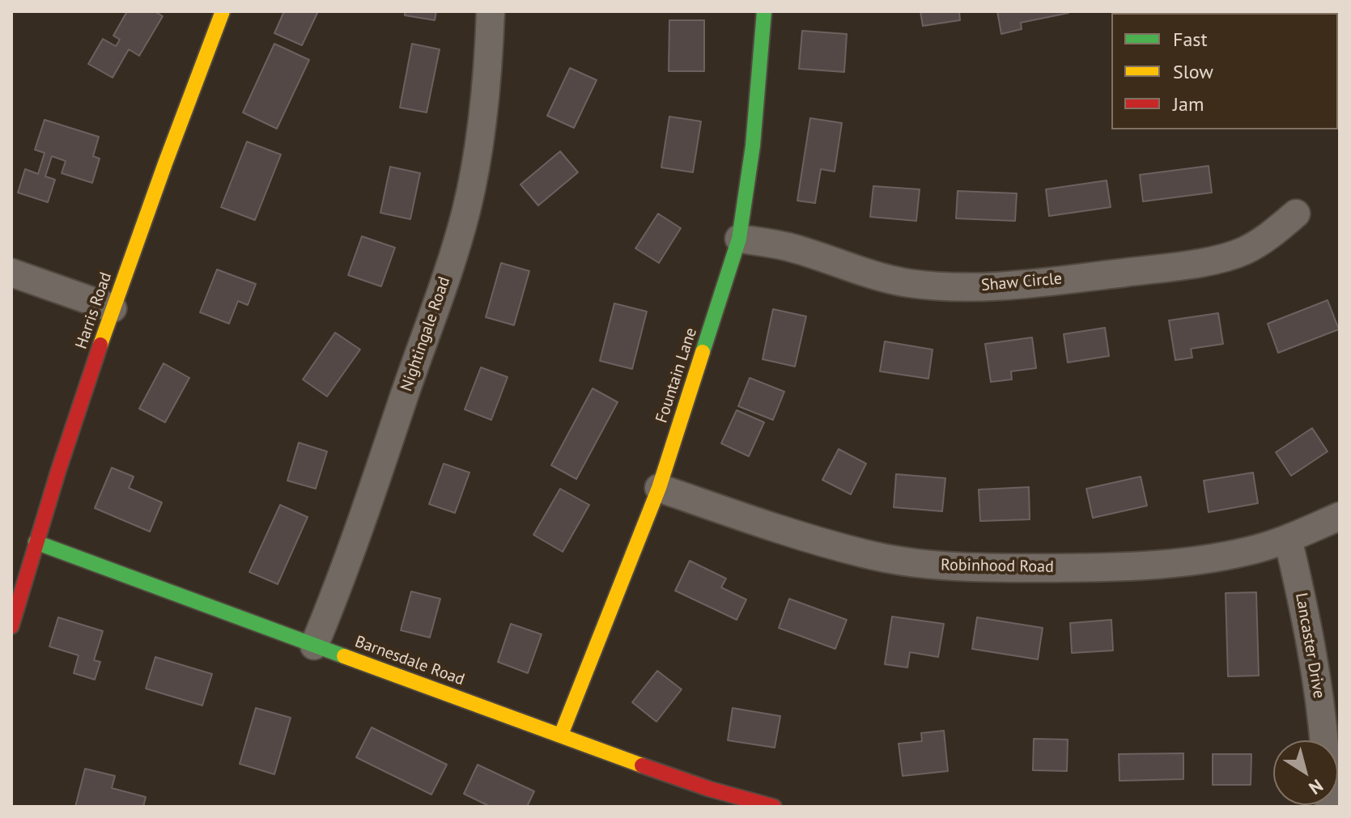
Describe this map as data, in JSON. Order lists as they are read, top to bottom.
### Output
{
  "streets": {
    "street": [
      "Shaw Circle",
      "Harris Road",
      "Nightingale Road",
      "Fountain Lane",
      "Robinhood Road",
      "Lancaster Drive",
      "Barnesdale Road"
    ]
  },
  "crossings": [
    ["Shaw Circle", "Fountain Lane"],
    ["Harris Road", "Barnesdale Road"],
    ["Nightingale Road", "Barnesdale Road"],
    ["Fountain Lane", "Robinhood Road"],
    ["Fountain Lane", "Barnesdale Road"],
    ["Robinhood Road", "Lancaster Drive"]
  ],
  "legend": ["Fast", "Slow", "Jam"],
  "north": "bottom right"
}
